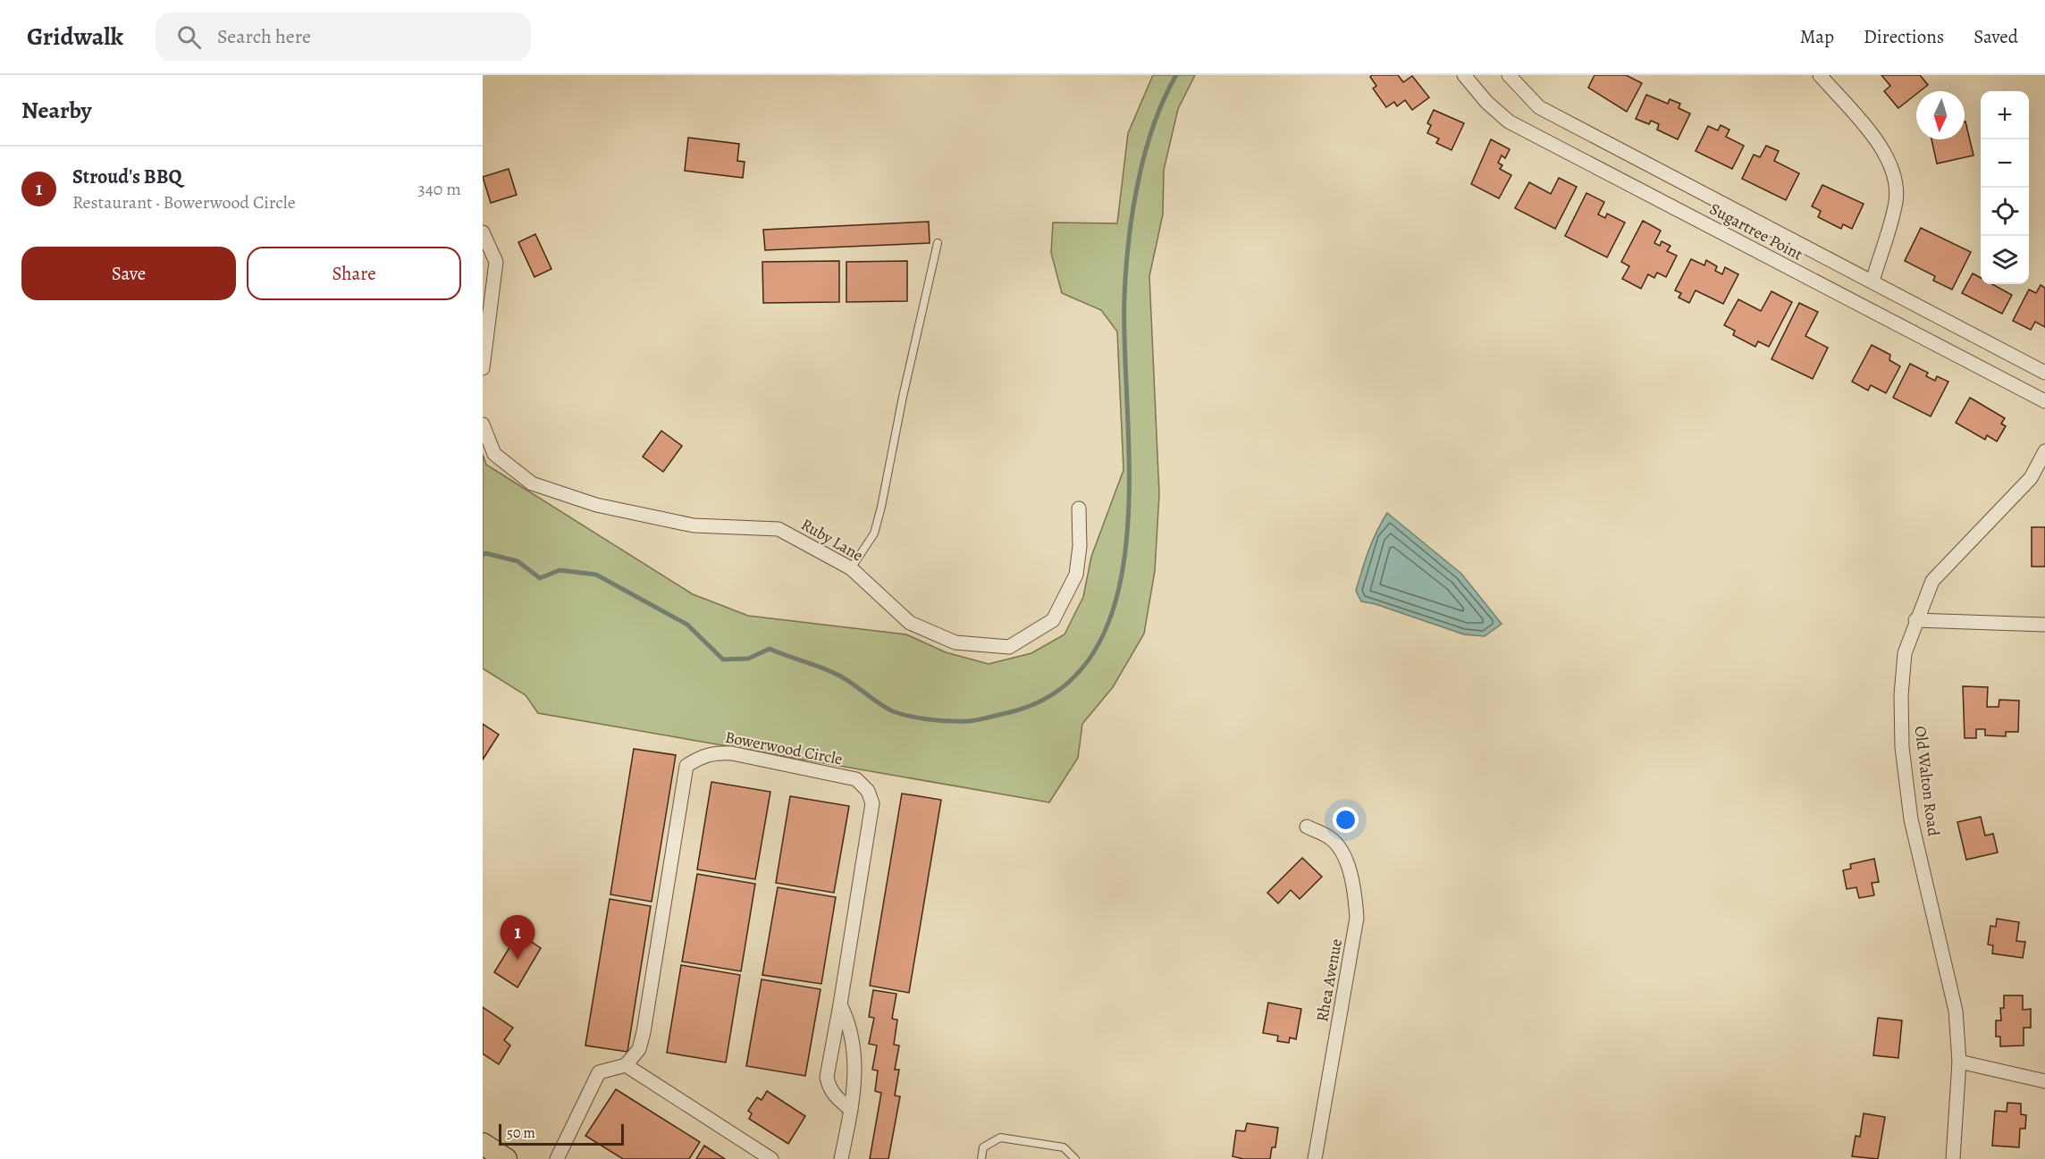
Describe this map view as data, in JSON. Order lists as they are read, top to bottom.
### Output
{
  "streets": {
    "street": [
      "Sugartree Point",
      "Ruby Lane",
      "Bowerwood Circle",
      "Old Walton Road",
      "Rhea Avenue"
    ]
  },
  "scale_bar": "50 m",
  "north": "bottom",
  "page": {
    "header": "Gridwalk",
    "search": "Search here",
    "nav": ["Map", "Directions", "Saved"],
    "heading": "Nearby",
    "map_buttons": ["+", "−"],
    "list": [
      {
        "mark": "1",
        "name": "Stroud's BBQ",
        "note": "Restaurant · Bowerwood Circle",
        "value": "340 m"
      }
    ],
    "buttons": ["Save", "Share"],
    "pins": "1",
    "scale": "50 m"
  }
}
